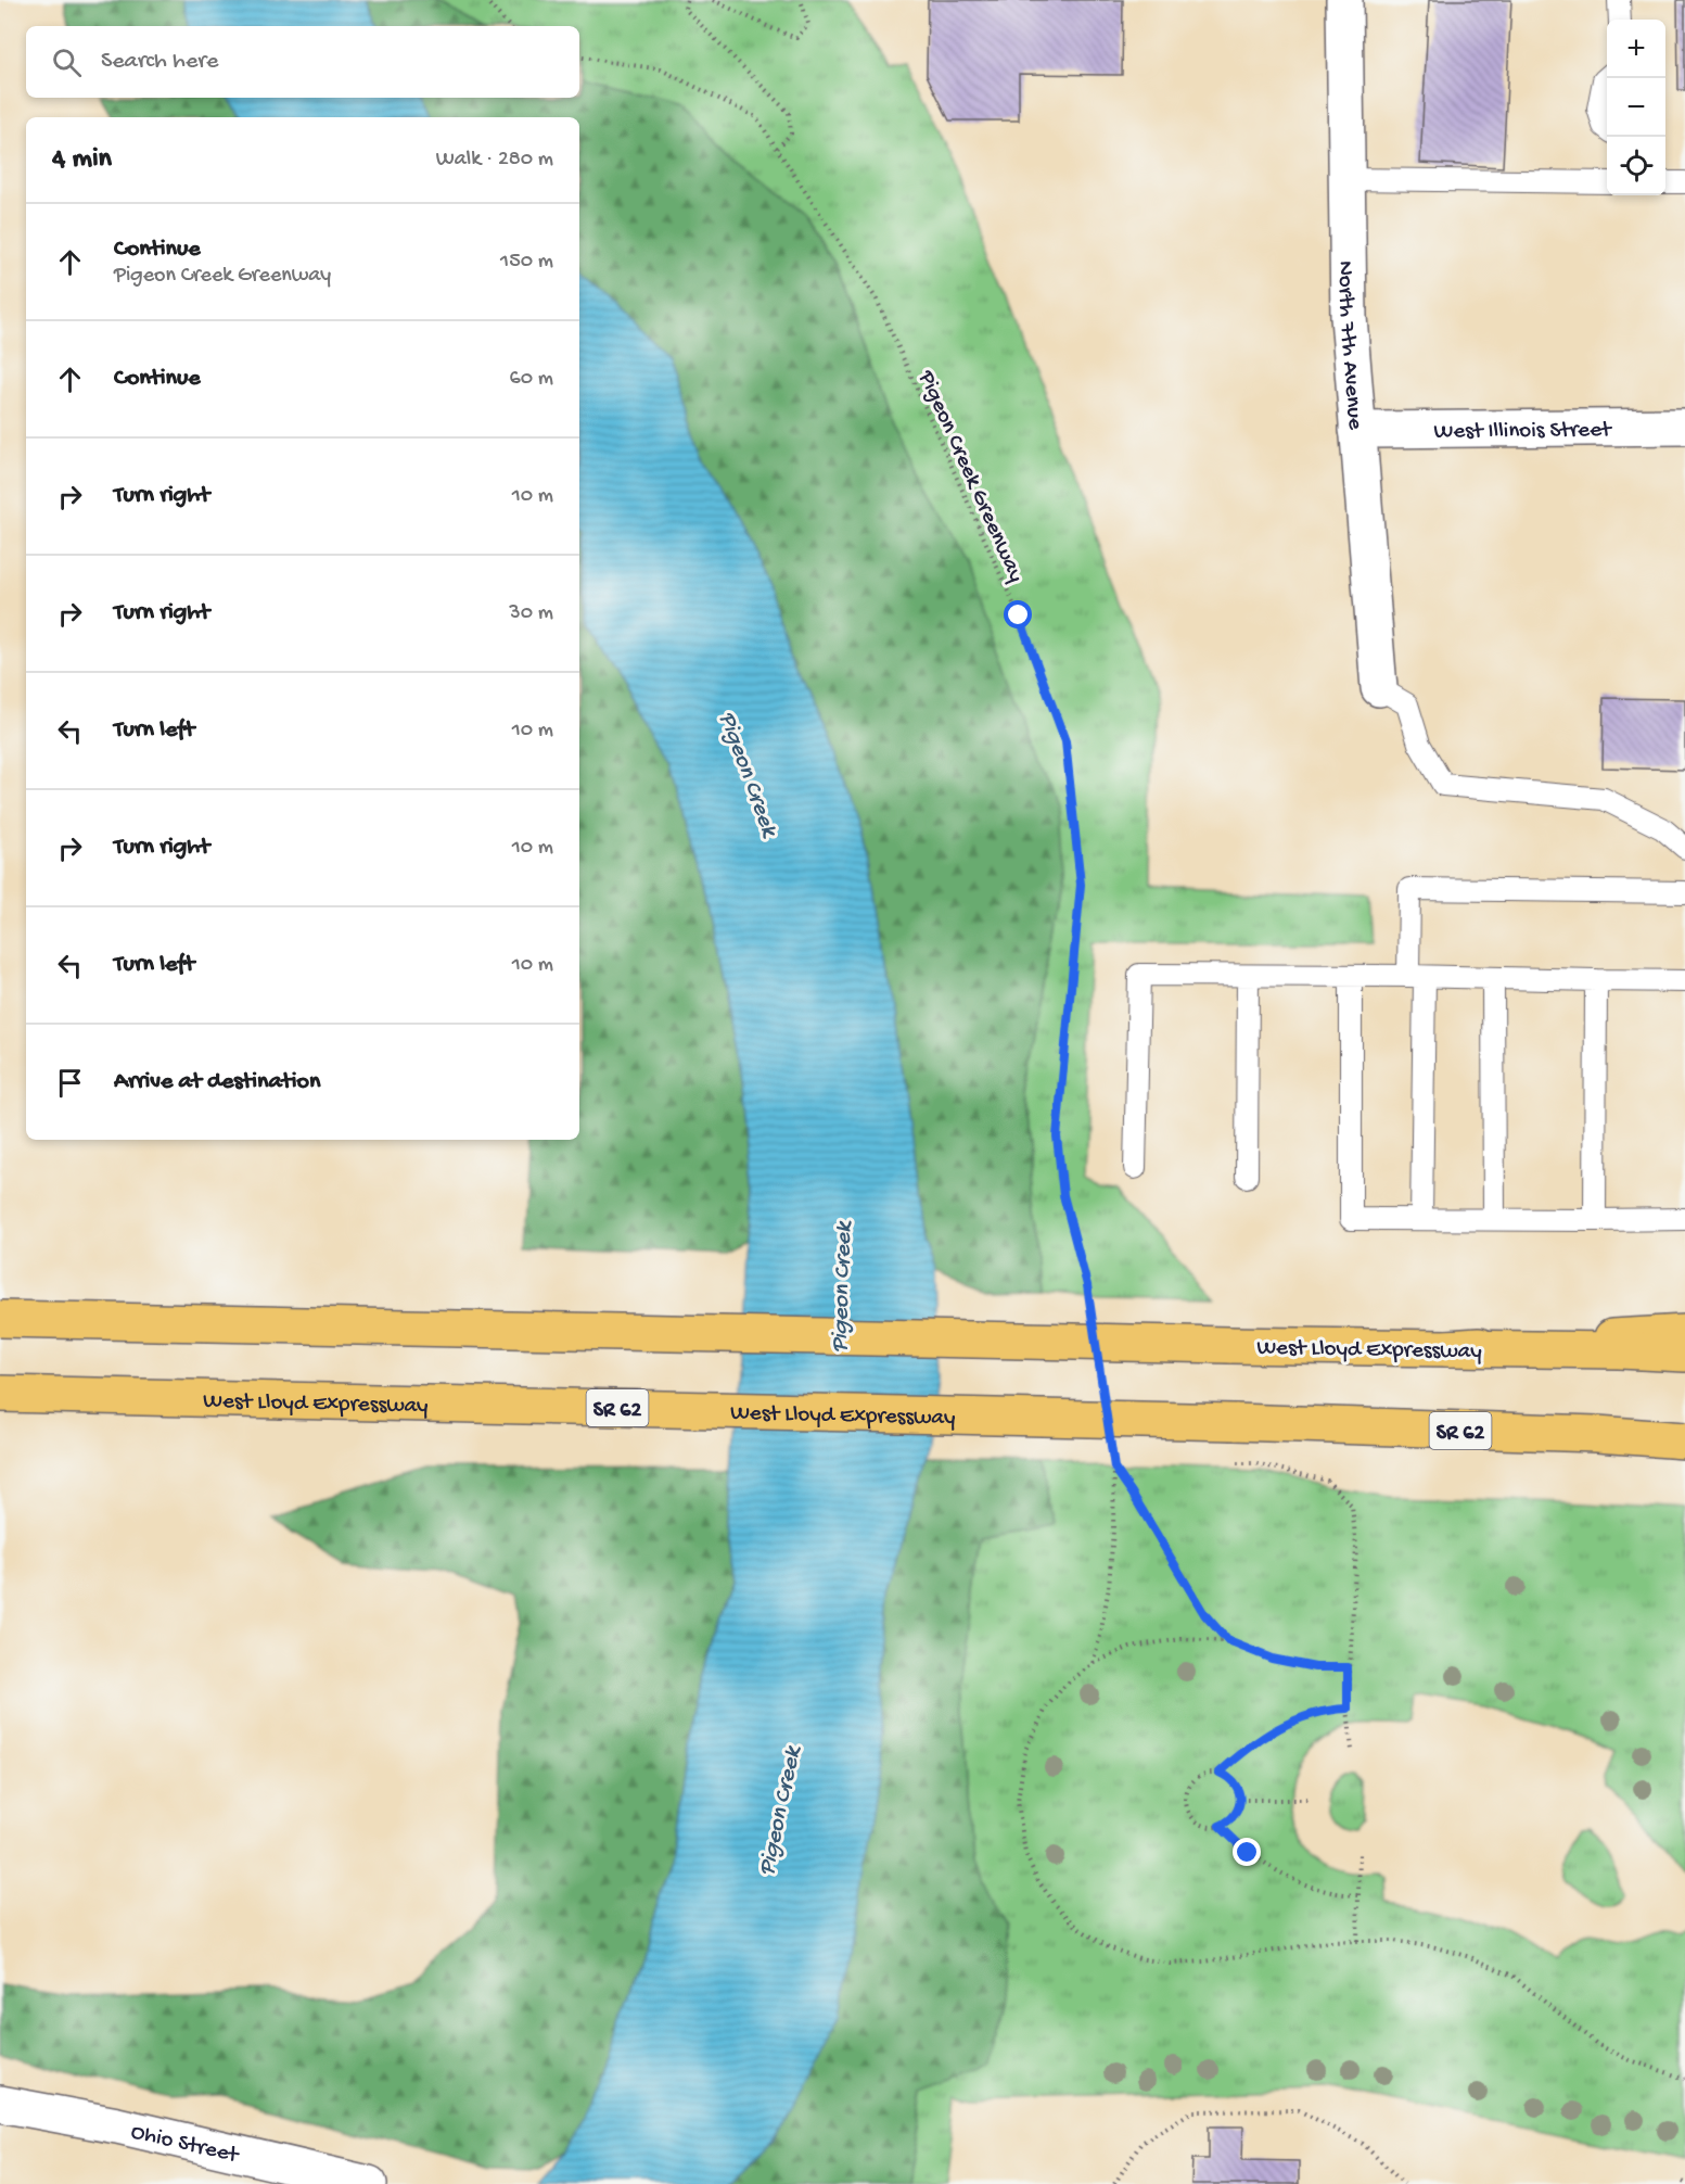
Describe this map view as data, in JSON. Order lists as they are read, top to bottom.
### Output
{
  "streets": {
    "highway": ["West Lloyd Expressway", "SR 62"],
    "street": ["North 7th Avenue", "West Illinois Street", "Ohio Street"],
    "path": ["Pigeon Creek Greenway"]
  },
  "crossings": [
    ["North 7th Avenue", "West Illinois Street"]
  ],
  "water": ["Pigeon Creek"],
  "page": {
    "map_buttons": ["+", "−"],
    "search": "Search here",
    "heading": ["4 min", "Walk · 280 m"],
    "list": [
      ["Continue", "Pigeon Creek Greenway", "150 m"],
      ["Continue", "60 m"],
      ["Turn right", "10 m"],
      ["Turn right", "30 m"],
      ["Turn left", "10 m"],
      ["Turn right", "10 m"],
      ["Turn left", "10 m"],
      "Arrive at destination"
    ]
  }
}
